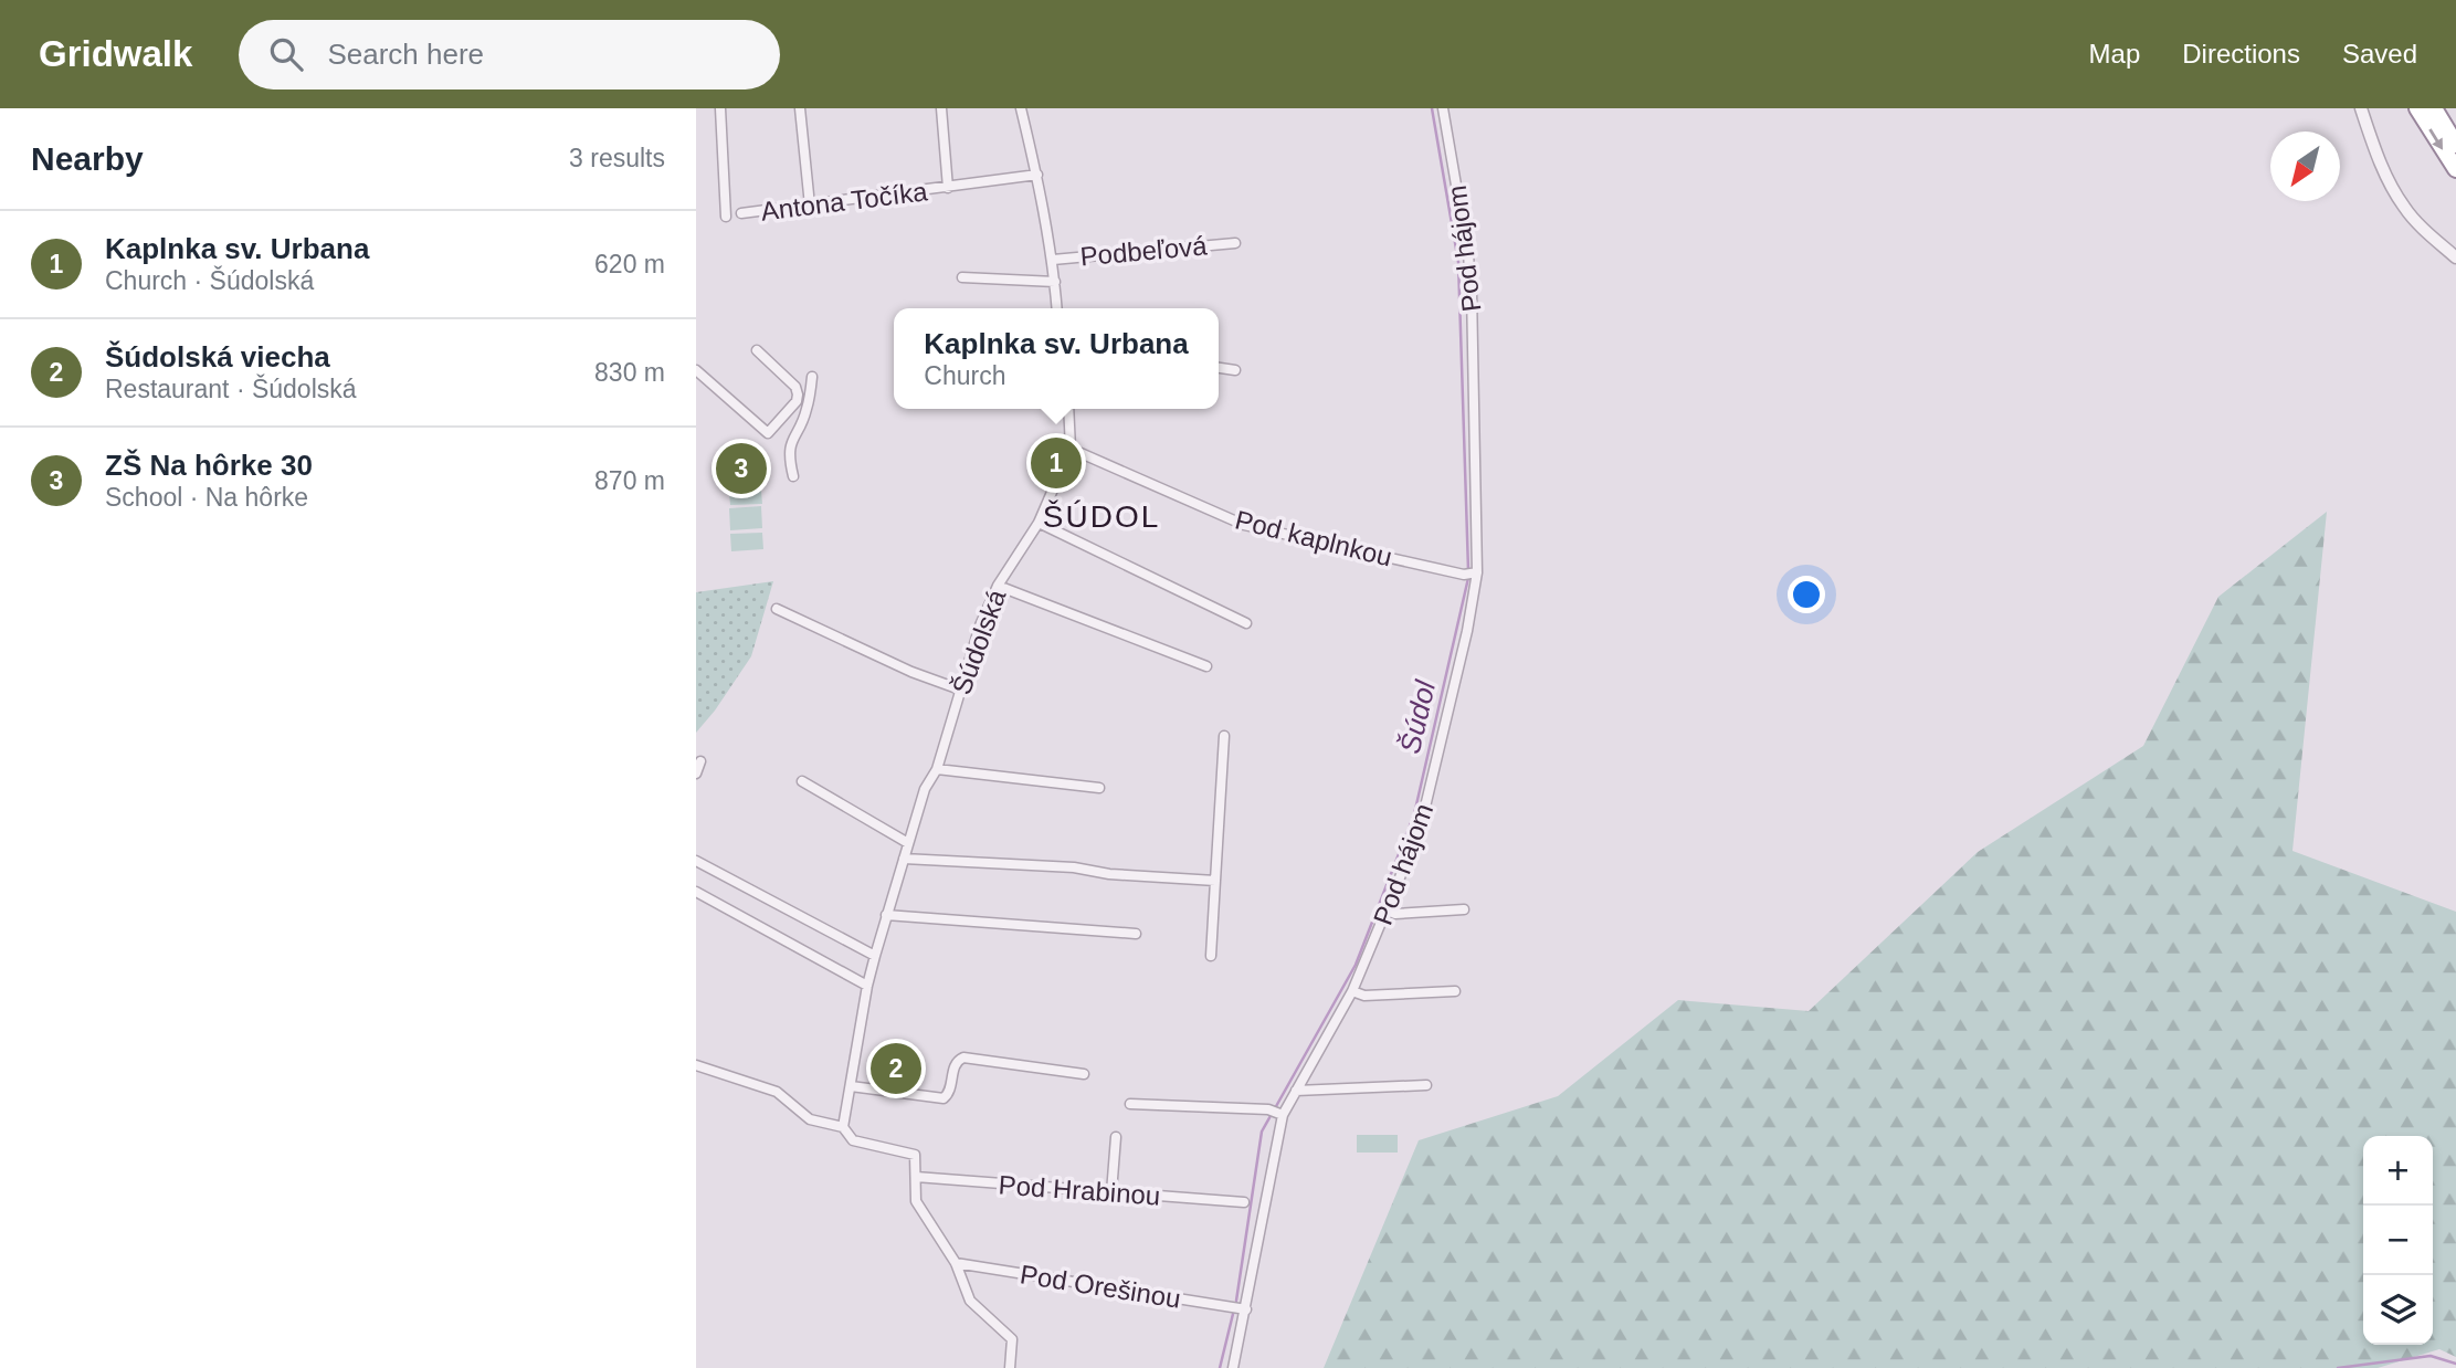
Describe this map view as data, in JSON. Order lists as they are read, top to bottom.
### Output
{
  "streets": {
    "street": [
      "Antona Točíka",
      "Pod hájom",
      "Podbeľová",
      "Pod kaplnkou",
      "Šúdolská",
      "Pod Hrabinou",
      "Pod Orešinou"
    ]
  },
  "crossings": [
    ["Pod hájom", "Pod kaplnkou"],
    ["Pod hájom", "Pod Orešinou"],
    ["Pod kaplnkou", "Šúdolská"]
  ],
  "districts": ["ŠÚDOL"],
  "water": ["Šúdol"],
  "north": "bottom left",
  "page": {
    "header": "Gridwalk",
    "search": "Search here",
    "nav": ["Map", "Directions", "Saved"],
    "heading": ["Nearby", "3 results"],
    "list": [
      {
        "mark": "1",
        "name": "Kaplnka sv. Urbana",
        "note": "Church · Šúdolská",
        "value": "620 m"
      },
      {
        "mark": "2",
        "name": "Šúdolská viecha",
        "note": "Restaurant · Šúdolská",
        "value": "830 m"
      },
      {
        "mark": "3",
        "name": "ZŠ Na hôrke 30",
        "note": "School · Na hôrke",
        "value": "870 m"
      }
    ],
    "popup": ["Kaplnka sv. Urbana", "Church"],
    "pins": ["1", "3", "2"],
    "map_buttons": ["+", "−"]
  }
}
